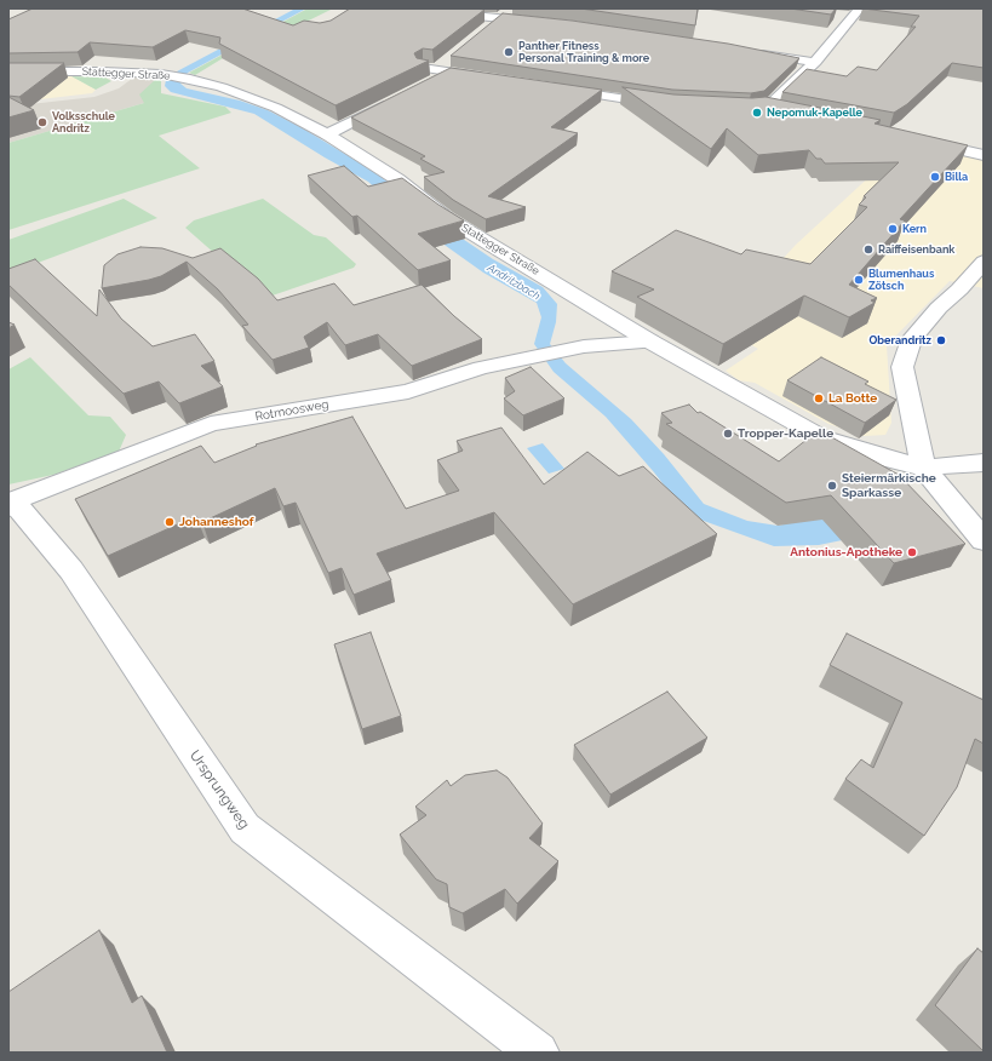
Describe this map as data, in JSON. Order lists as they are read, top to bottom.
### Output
{
  "streets": {
    "street": ["Stattegger Straße", "Rotmoosweg", "Ursprungweg"]
  },
  "crossings": [
    ["Stattegger Straße", "Rotmoosweg"],
    ["Rotmoosweg", "Ursprungweg"]
  ],
  "water": ["Andritzbach"],
  "places": [
    "Panther Fitness Personal Training & more",
    "Nepomuk-Kapelle",
    "Volksschule Andritz",
    "Billa",
    "Kern",
    "Raiffeisenbank",
    "Blumenhaus Zötsch",
    "Oberandritz",
    "La Botte",
    "Tropper-Kapelle",
    "Steiermärkische Sparkasse",
    "Johanneshof",
    "Antonius-Apotheke"
  ]
}
